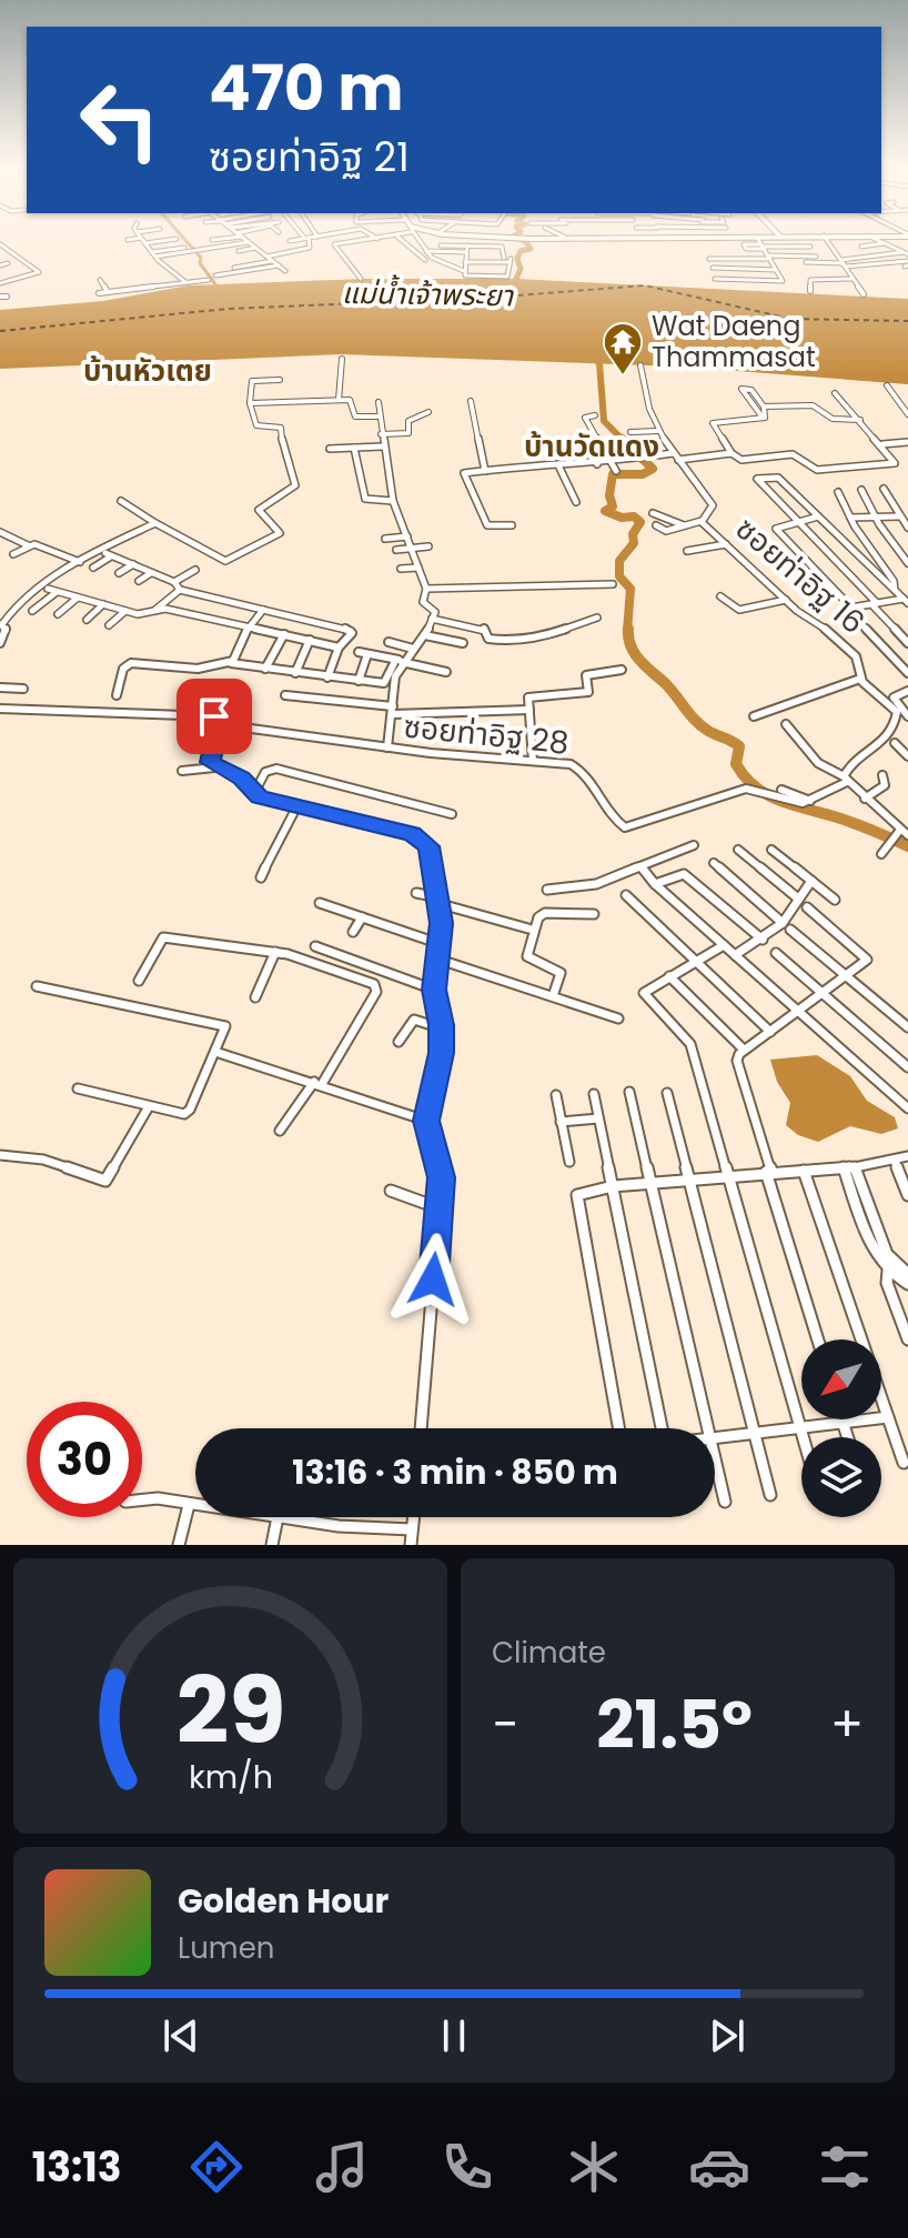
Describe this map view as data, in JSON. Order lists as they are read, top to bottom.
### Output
{
  "streets": {
    "street": ["ซอยท่าอิฐ 16", "ซอยท่าอิฐ 28"]
  },
  "districts": ["บ้านหัวเตย", "บ้านวัดแดง"],
  "water": ["แม่น้ำเจ้าพระยา"],
  "places": {
    "temple": ["Wat Daeng Thammasat"]
  },
  "north": "bottom left",
  "page": {
    "turn": ["470 m", "ซอยท่าอิฐ 21"],
    "limit": "30",
    "trip": "13:16 · 3 min · 850 m",
    "tile": "Climate",
    "heat": ["−", "21.5°", "+"],
    "song": ["Golden Hour", "Lumen"],
    "tabs": "13:13",
    "gauge": ["29", "km/h"]
  }
}
